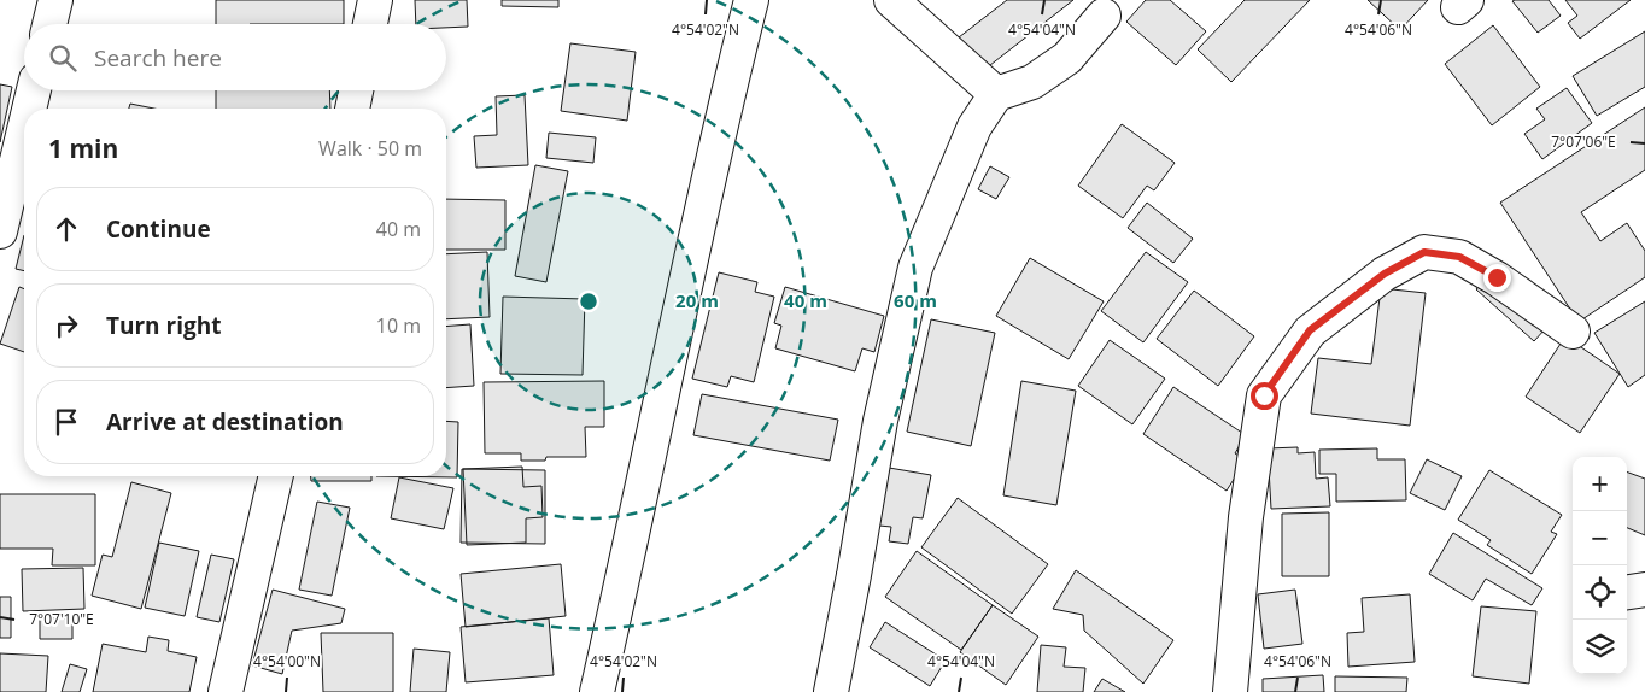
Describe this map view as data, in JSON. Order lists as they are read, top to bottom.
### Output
{
  "page": {
    "search": "Search here",
    "heading": ["1 min", "Walk · 50 m"],
    "list": [
      ["Continue", "40 m"],
      ["Turn right", "10 m"],
      "Arrive at destination"
    ],
    "map_buttons": ["+", "−"]
  },
  "coordinates": [
    "4°54'02\"N",
    "4°54'04\"N",
    "4°54'06\"N",
    "7°07'06\"E",
    "7°07'10\"E",
    "4°54'00\"N"
  ],
  "rings": ["20 m", "40 m", "60 m"]
}
